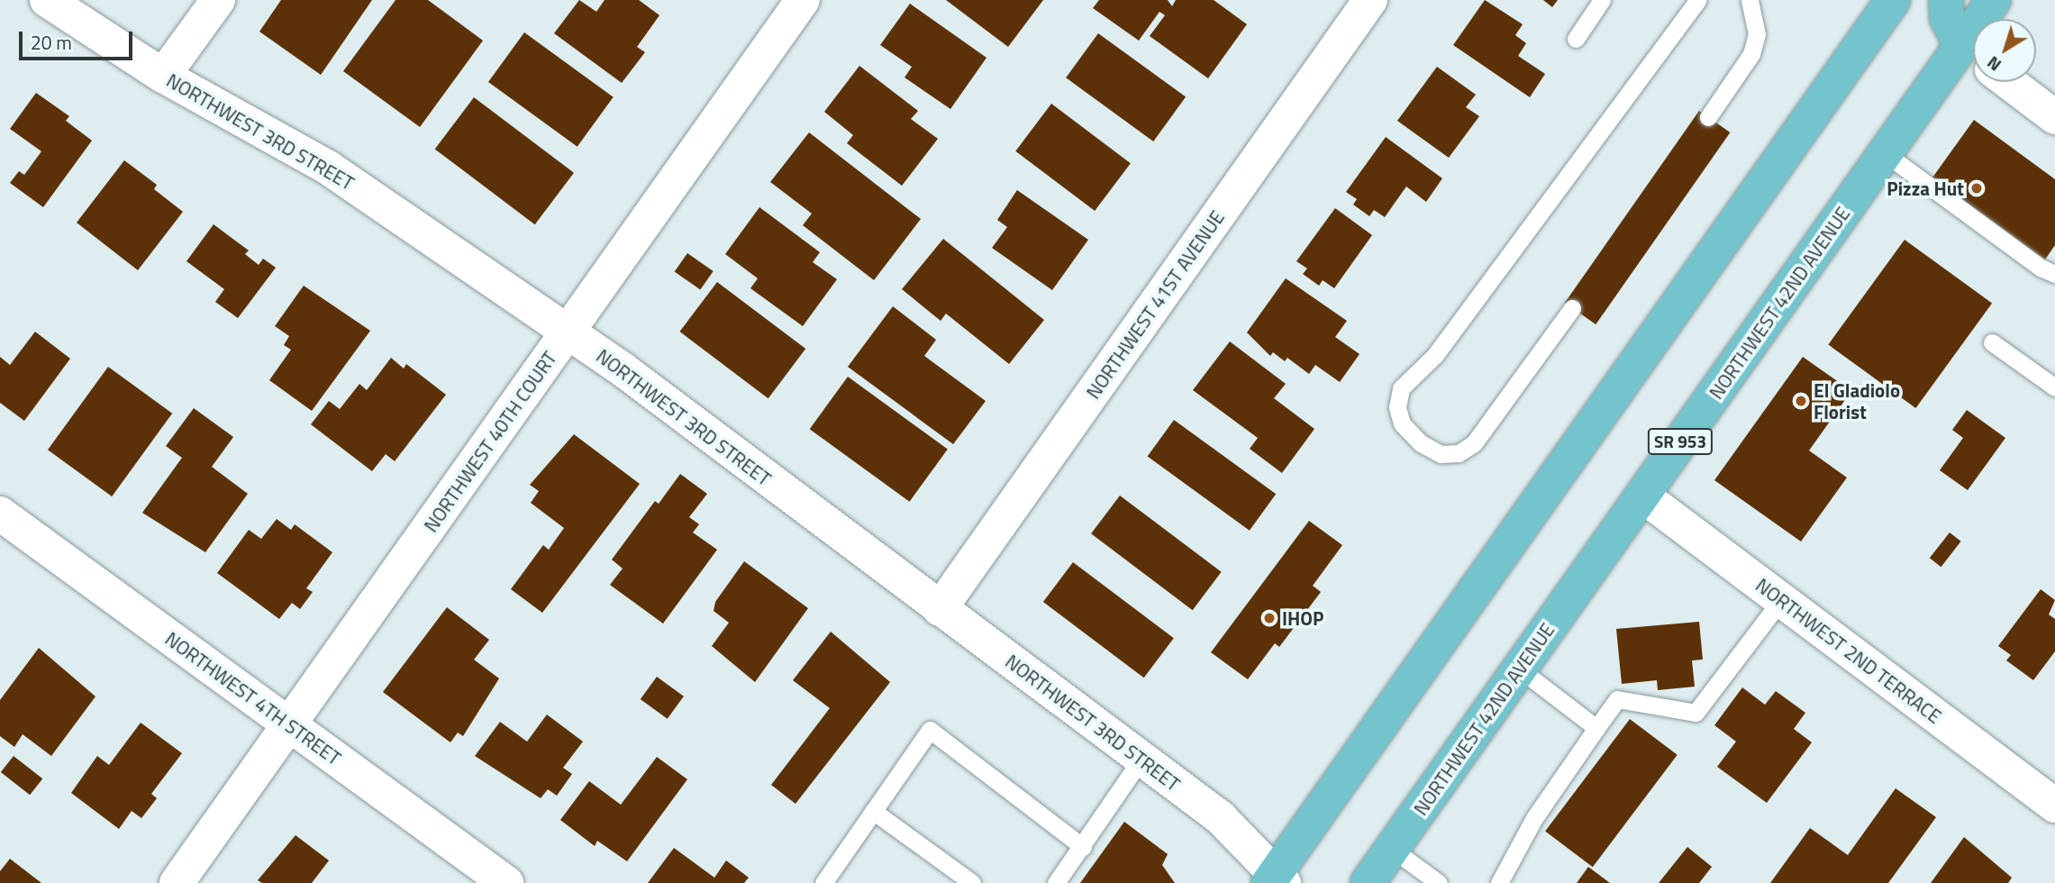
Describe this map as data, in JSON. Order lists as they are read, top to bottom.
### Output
{
  "streets": {
    "main road": ["NORTHWEST 42ND AVENUE", "SR 953"],
    "street": [
      "NORTHWEST 3RD STREET",
      "NORTHWEST 41ST AVENUE",
      "NORTHWEST 40TH COURT",
      "NORTHWEST 2ND TERRACE",
      "NORTHWEST 4TH STREET"
    ]
  },
  "crossings": [
    ["NORTHWEST 3RD STREET", "NORTHWEST 41ST AVENUE"],
    ["NORTHWEST 3RD STREET", "NORTHWEST 40TH COURT"],
    ["NORTHWEST 42ND AVENUE", "NORTHWEST 2ND TERRACE"],
    ["NORTHWEST 40TH COURT", "NORTHWEST 4TH STREET"]
  ],
  "places": ["Pizza Hut", "El Gladiolo Florist", "IHOP"],
  "scale_bar": "20 m",
  "north": "bottom left"
}
